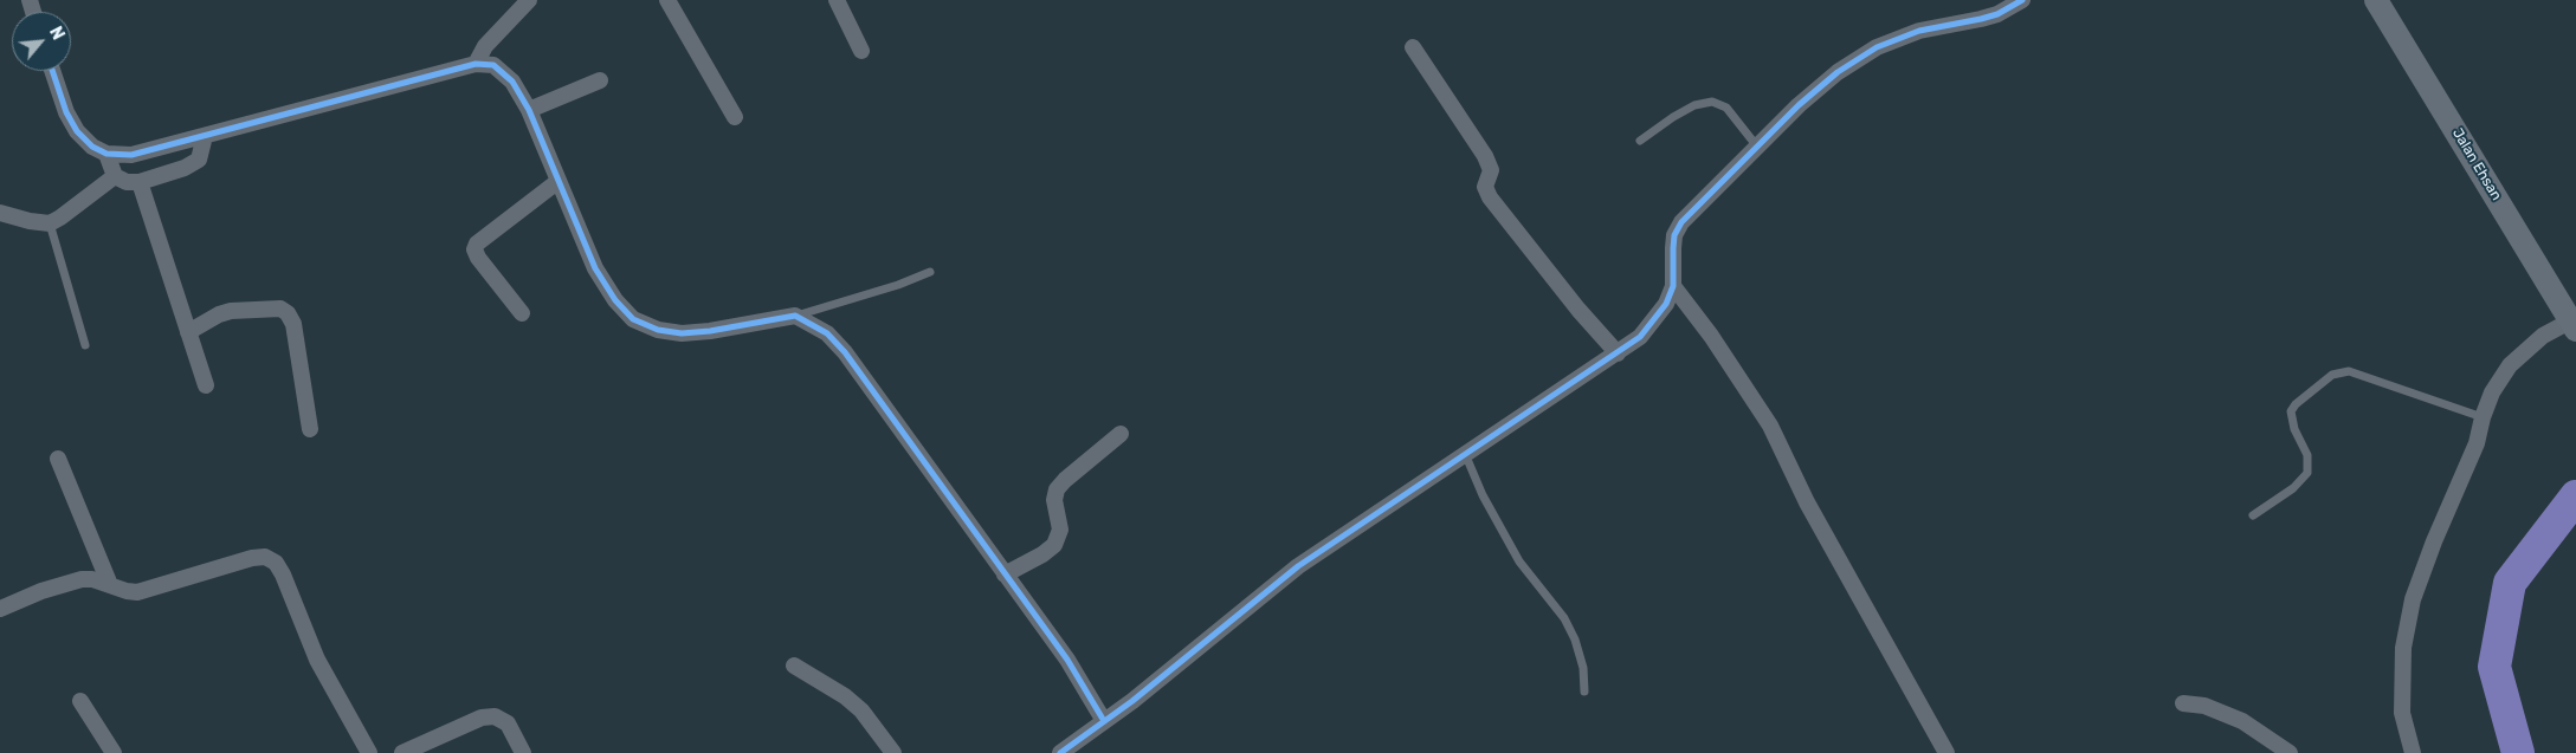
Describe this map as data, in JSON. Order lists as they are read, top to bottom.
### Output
{
  "streets": {
    "main road": ["Jalan Ehsan"]
  },
  "north": "top right"
}
